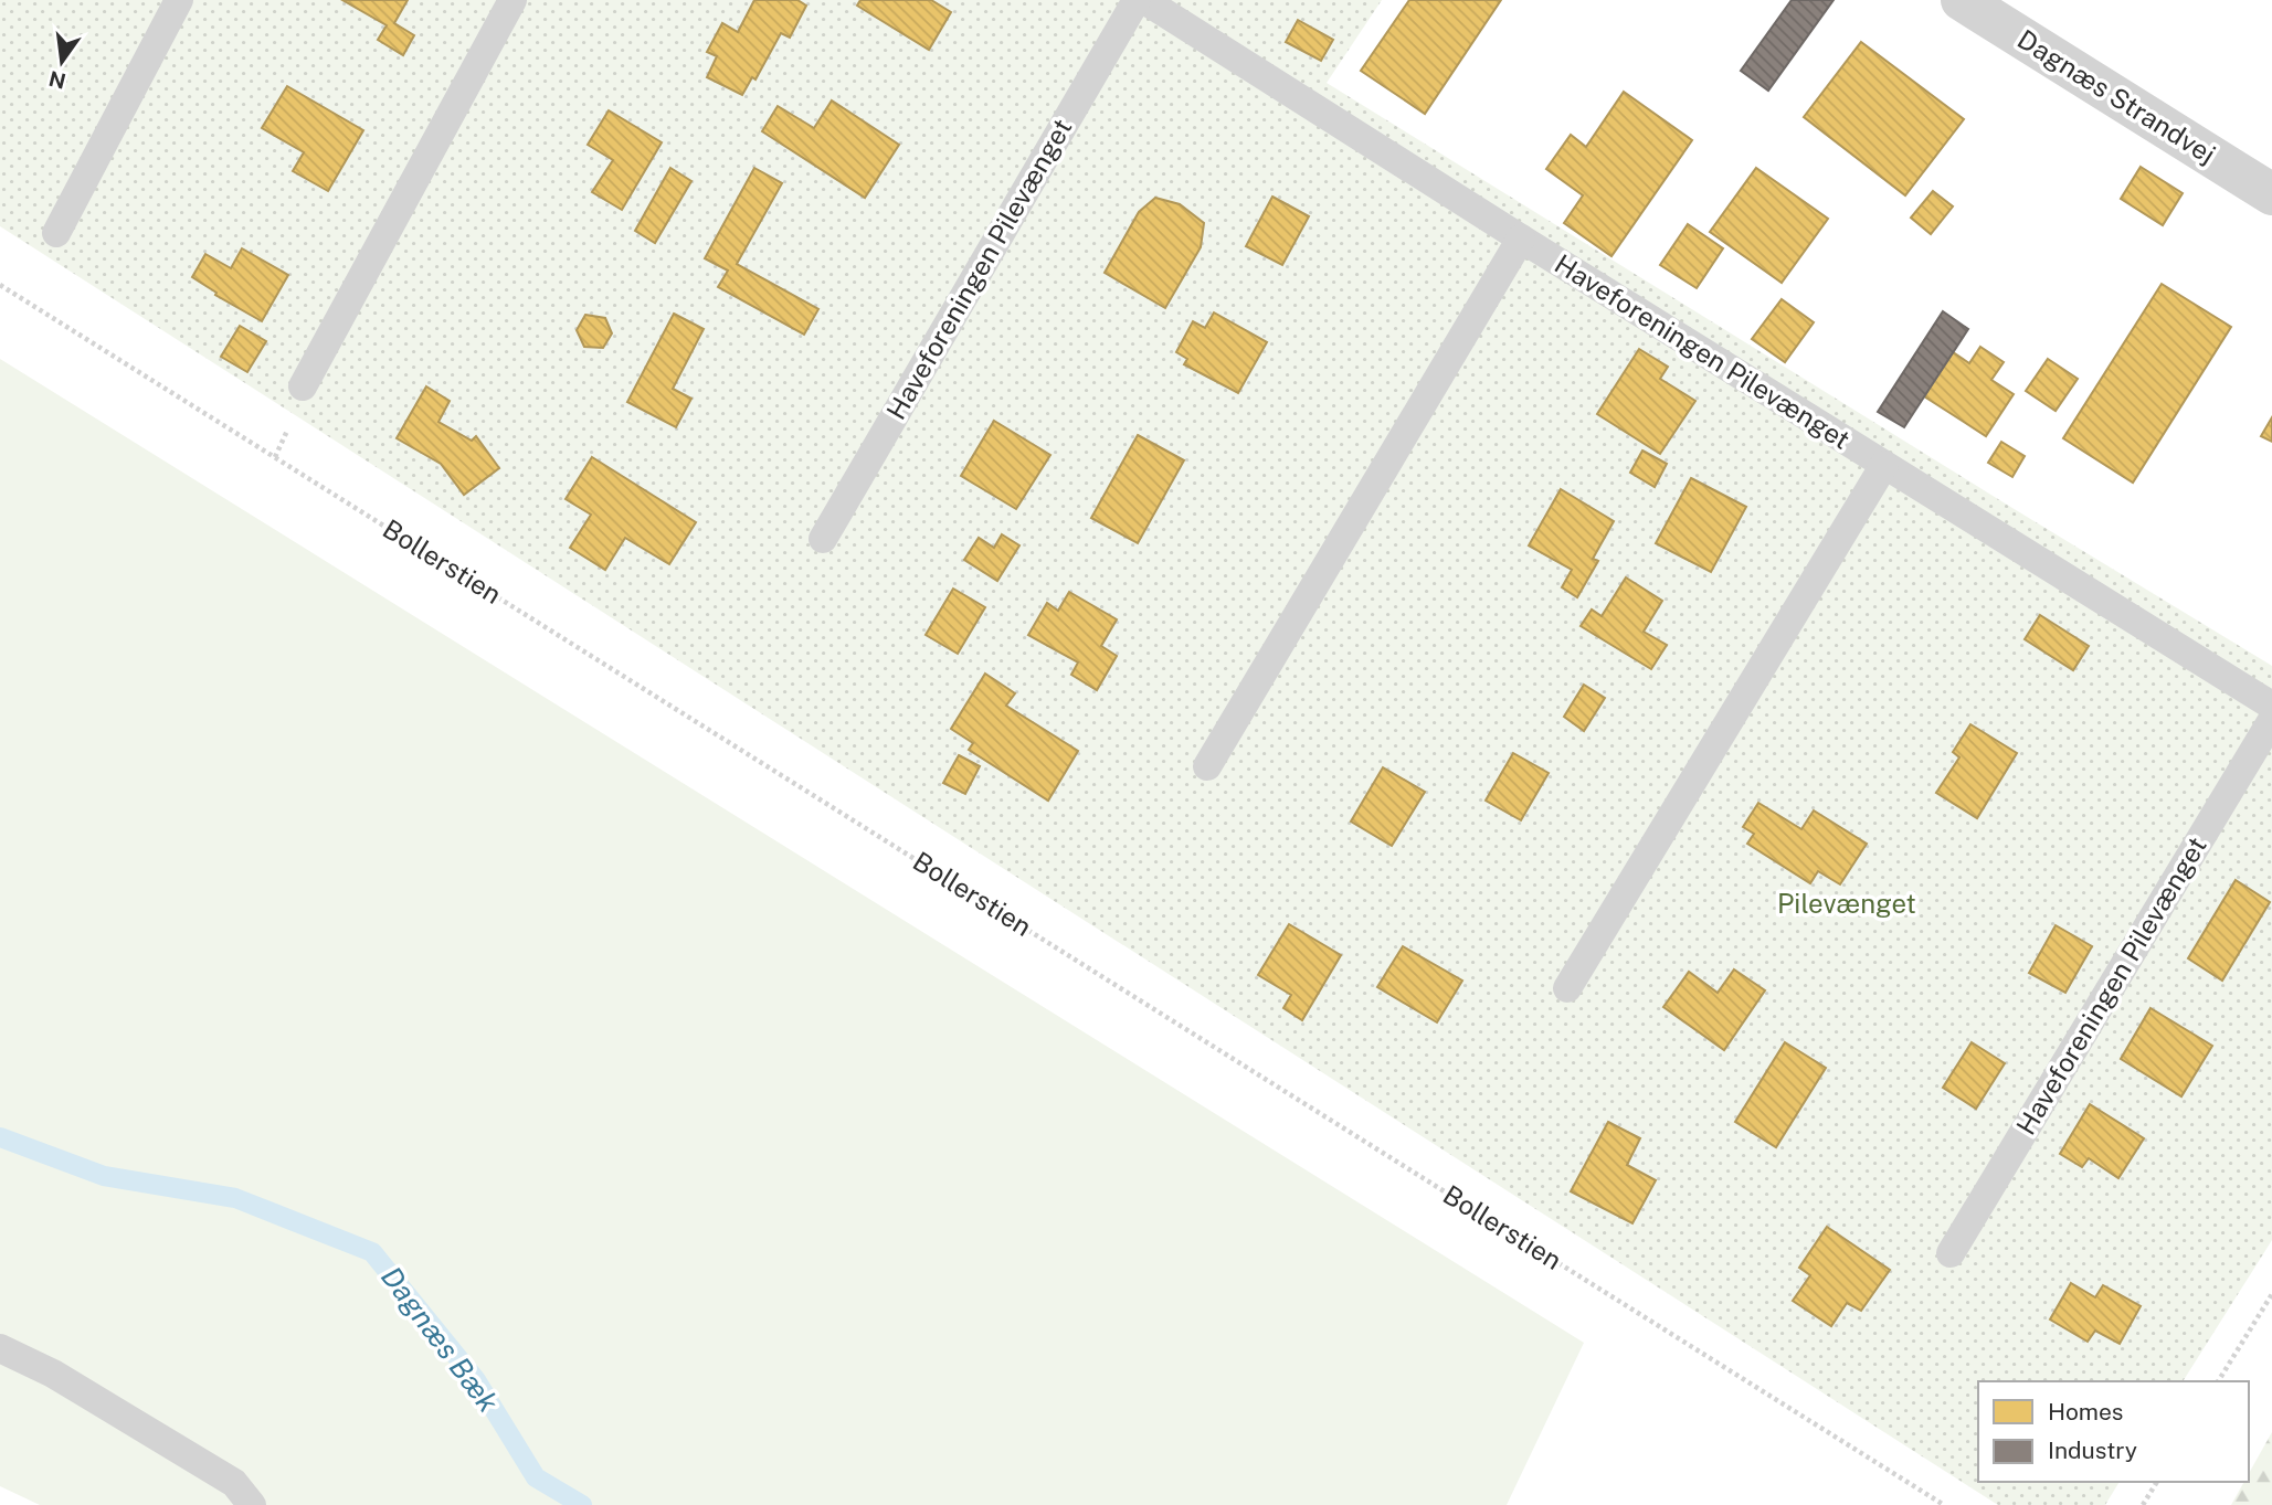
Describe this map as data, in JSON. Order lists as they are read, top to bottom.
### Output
{
  "streets": {
    "street": ["Dagnæs Strandvej"],
    "lane": ["Haveforeningen Pilevænget"],
    "path": ["Bollerstien"]
  },
  "water": ["Dagnæs Bæk"],
  "parks": ["Pilevænget"],
  "legend": ["Homes", "Industry"],
  "north": "bottom"
}
